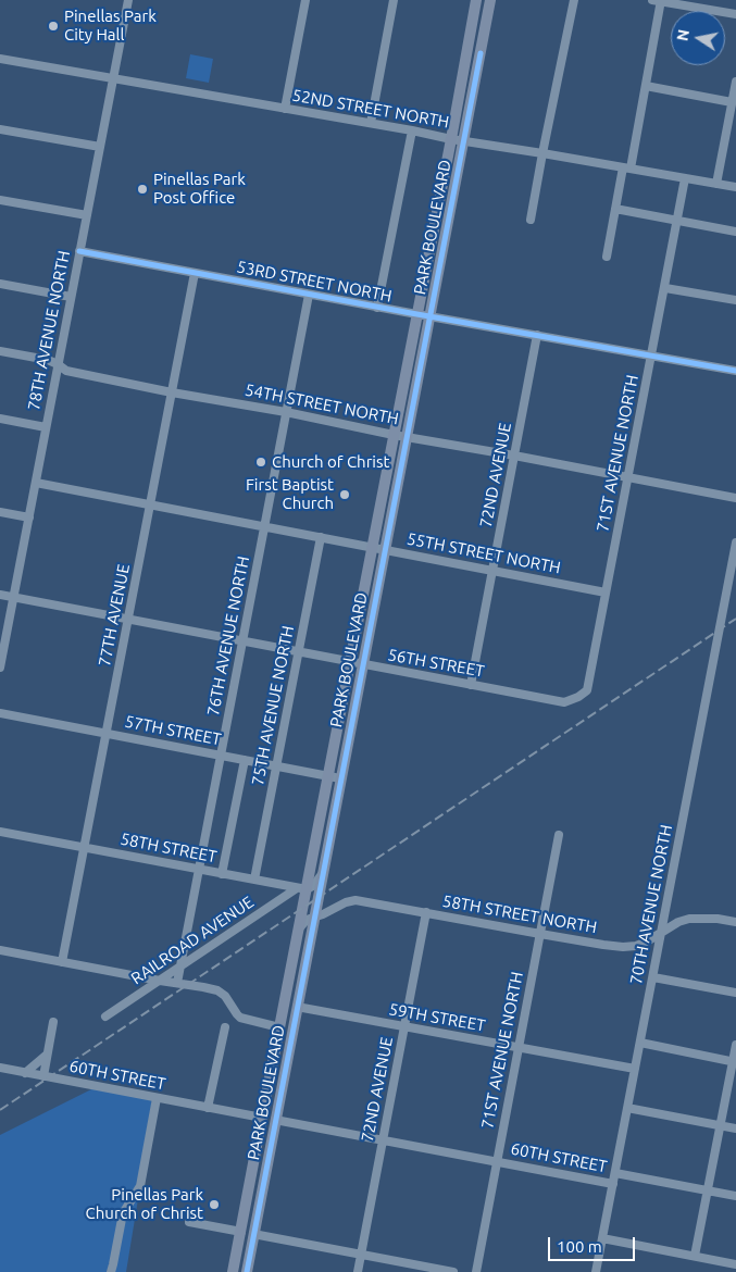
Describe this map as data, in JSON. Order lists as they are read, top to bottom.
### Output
{
  "streets": {
    "main road": ["PARK BOULEVARD"],
    "street": [
      "52ND STREET NORTH",
      "53RD STREET NORTH",
      "78TH AVENUE NORTH",
      "54TH STREET NORTH",
      "71ST AVENUE NORTH",
      "72ND AVENUE",
      "55TH STREET NORTH",
      "77TH AVENUE",
      "76TH AVENUE NORTH",
      "56TH STREET",
      "75TH AVENUE NORTH",
      "57TH STREET",
      "58TH STREET",
      "70TH AVENUE NORTH",
      "58TH STREET NORTH",
      "RAILROAD AVENUE",
      "59TH STREET",
      "60TH STREET"
    ]
  },
  "crossings": [
    ["52ND STREET NORTH", "PARK BOULEVARD"],
    ["52ND STREET NORTH", "78TH AVENUE NORTH"],
    ["52ND STREET NORTH", "71ST AVENUE NORTH"],
    ["PARK BOULEVARD", "53RD STREET NORTH"],
    ["PARK BOULEVARD", "54TH STREET NORTH"],
    ["PARK BOULEVARD", "55TH STREET NORTH"],
    ["PARK BOULEVARD", "56TH STREET"],
    ["PARK BOULEVARD", "57TH STREET"],
    ["PARK BOULEVARD", "58TH STREET"],
    ["PARK BOULEVARD", "58TH STREET NORTH"],
    ["PARK BOULEVARD", "RAILROAD AVENUE"],
    ["PARK BOULEVARD", "59TH STREET"],
    ["PARK BOULEVARD", "60TH STREET"],
    ["53RD STREET NORTH", "78TH AVENUE NORTH"],
    ["53RD STREET NORTH", "71ST AVENUE NORTH"],
    ["53RD STREET NORTH", "72ND AVENUE"],
    ["53RD STREET NORTH", "77TH AVENUE"],
    ["53RD STREET NORTH", "76TH AVENUE NORTH"],
    ["78TH AVENUE NORTH", "54TH STREET NORTH"],
    ["78TH AVENUE NORTH", "55TH STREET NORTH"],
    ["78TH AVENUE NORTH", "56TH STREET"],
    ["54TH STREET NORTH", "71ST AVENUE NORTH"],
    ["54TH STREET NORTH", "72ND AVENUE"],
    ["54TH STREET NORTH", "77TH AVENUE"],
    ["54TH STREET NORTH", "76TH AVENUE NORTH"],
    ["71ST AVENUE NORTH", "55TH STREET NORTH"],
    ["71ST AVENUE NORTH", "56TH STREET"],
    ["71ST AVENUE NORTH", "58TH STREET NORTH"],
    ["71ST AVENUE NORTH", "59TH STREET"],
    ["71ST AVENUE NORTH", "60TH STREET"],
    ["72ND AVENUE", "55TH STREET NORTH"],
    ["72ND AVENUE", "56TH STREET"],
    ["72ND AVENUE", "58TH STREET NORTH"],
    ["72ND AVENUE", "59TH STREET"],
    ["72ND AVENUE", "60TH STREET"],
    ["55TH STREET NORTH", "77TH AVENUE"],
    ["55TH STREET NORTH", "76TH AVENUE NORTH"],
    ["55TH STREET NORTH", "75TH AVENUE NORTH"],
    ["77TH AVENUE", "56TH STREET"],
    ["77TH AVENUE", "57TH STREET"],
    ["77TH AVENUE", "58TH STREET"],
    ["76TH AVENUE NORTH", "56TH STREET"],
    ["76TH AVENUE NORTH", "57TH STREET"],
    ["76TH AVENUE NORTH", "58TH STREET"],
    ["76TH AVENUE NORTH", "RAILROAD AVENUE"],
    ["56TH STREET", "75TH AVENUE NORTH"],
    ["75TH AVENUE NORTH", "57TH STREET"],
    ["75TH AVENUE NORTH", "58TH STREET"],
    ["58TH STREET", "RAILROAD AVENUE"],
    ["70TH AVENUE NORTH", "58TH STREET NORTH"],
    ["70TH AVENUE NORTH", "59TH STREET"],
    ["70TH AVENUE NORTH", "60TH STREET"]
  ],
  "places": [
    "Pinellas Park City Hall",
    "Pinellas Park Post Office",
    "Church of Christ",
    "First Baptist Church",
    "Pinellas Park Church of Christ"
  ],
  "scale_bar": "100 m",
  "north": "left"
}
